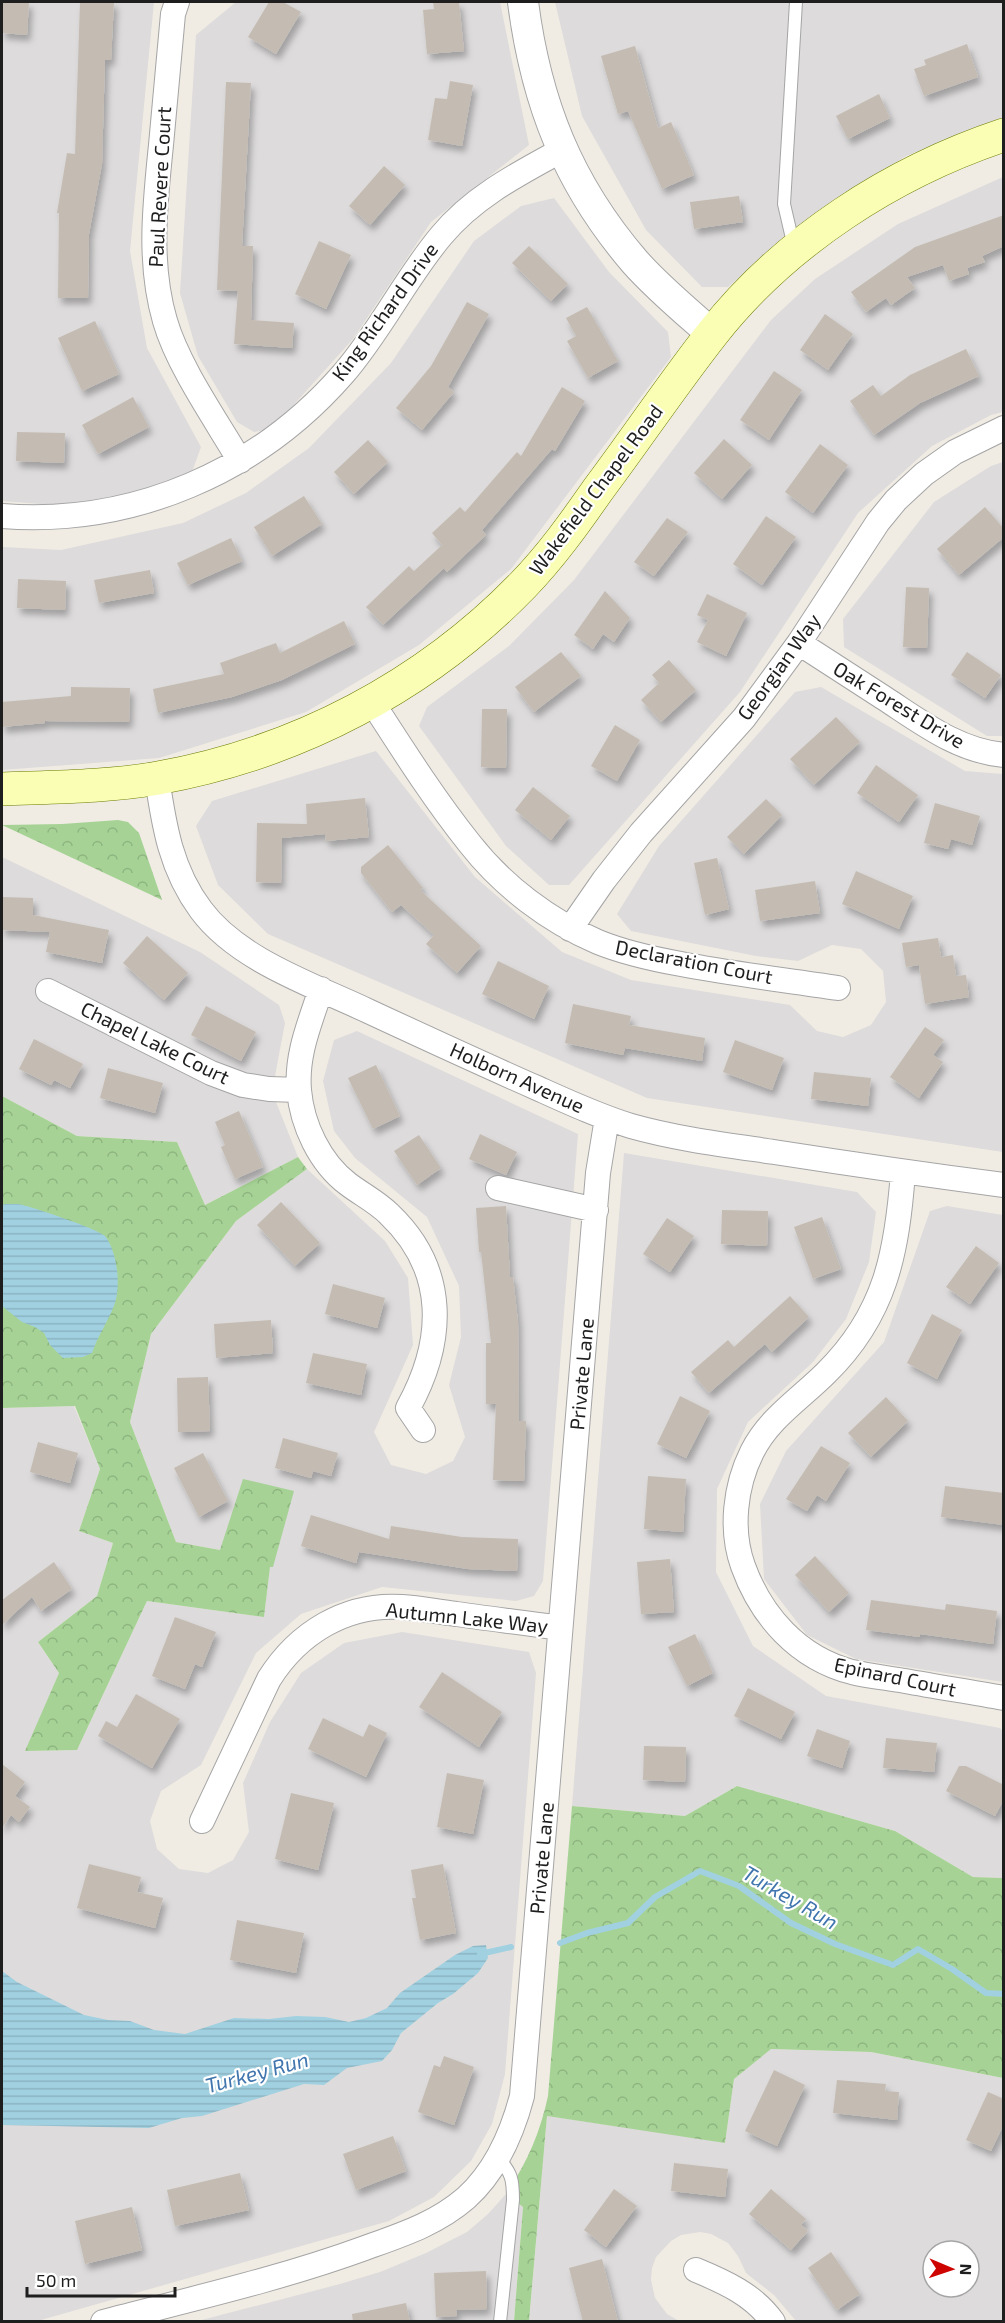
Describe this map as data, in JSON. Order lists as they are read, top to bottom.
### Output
{
  "streets": {
    "main road": ["Wakefield Chapel Road"],
    "street": [
      "Paul Revere Court",
      "King Richard Drive",
      "Georgian Way",
      "Oak Forest Drive",
      "Declaration Court",
      "Chapel Lake Court",
      "Holborn Avenue",
      "Private Lane",
      "Autumn Lake Way",
      "Epinard Court"
    ]
  },
  "crossings": [
    ["Paul Revere Court", "King Richard Drive"],
    ["Wakefield Chapel Road", "Declaration Court"],
    ["Wakefield Chapel Road", "Holborn Avenue"],
    ["Georgian Way", "Oak Forest Drive"],
    ["Georgian Way", "Declaration Court"],
    ["Holborn Avenue", "Private Lane"],
    ["Holborn Avenue", "Epinard Court"],
    ["Private Lane", "Autumn Lake Way"]
  ],
  "water": ["Turkey Run"],
  "scale_bar": "50 m",
  "north": "right"
}
